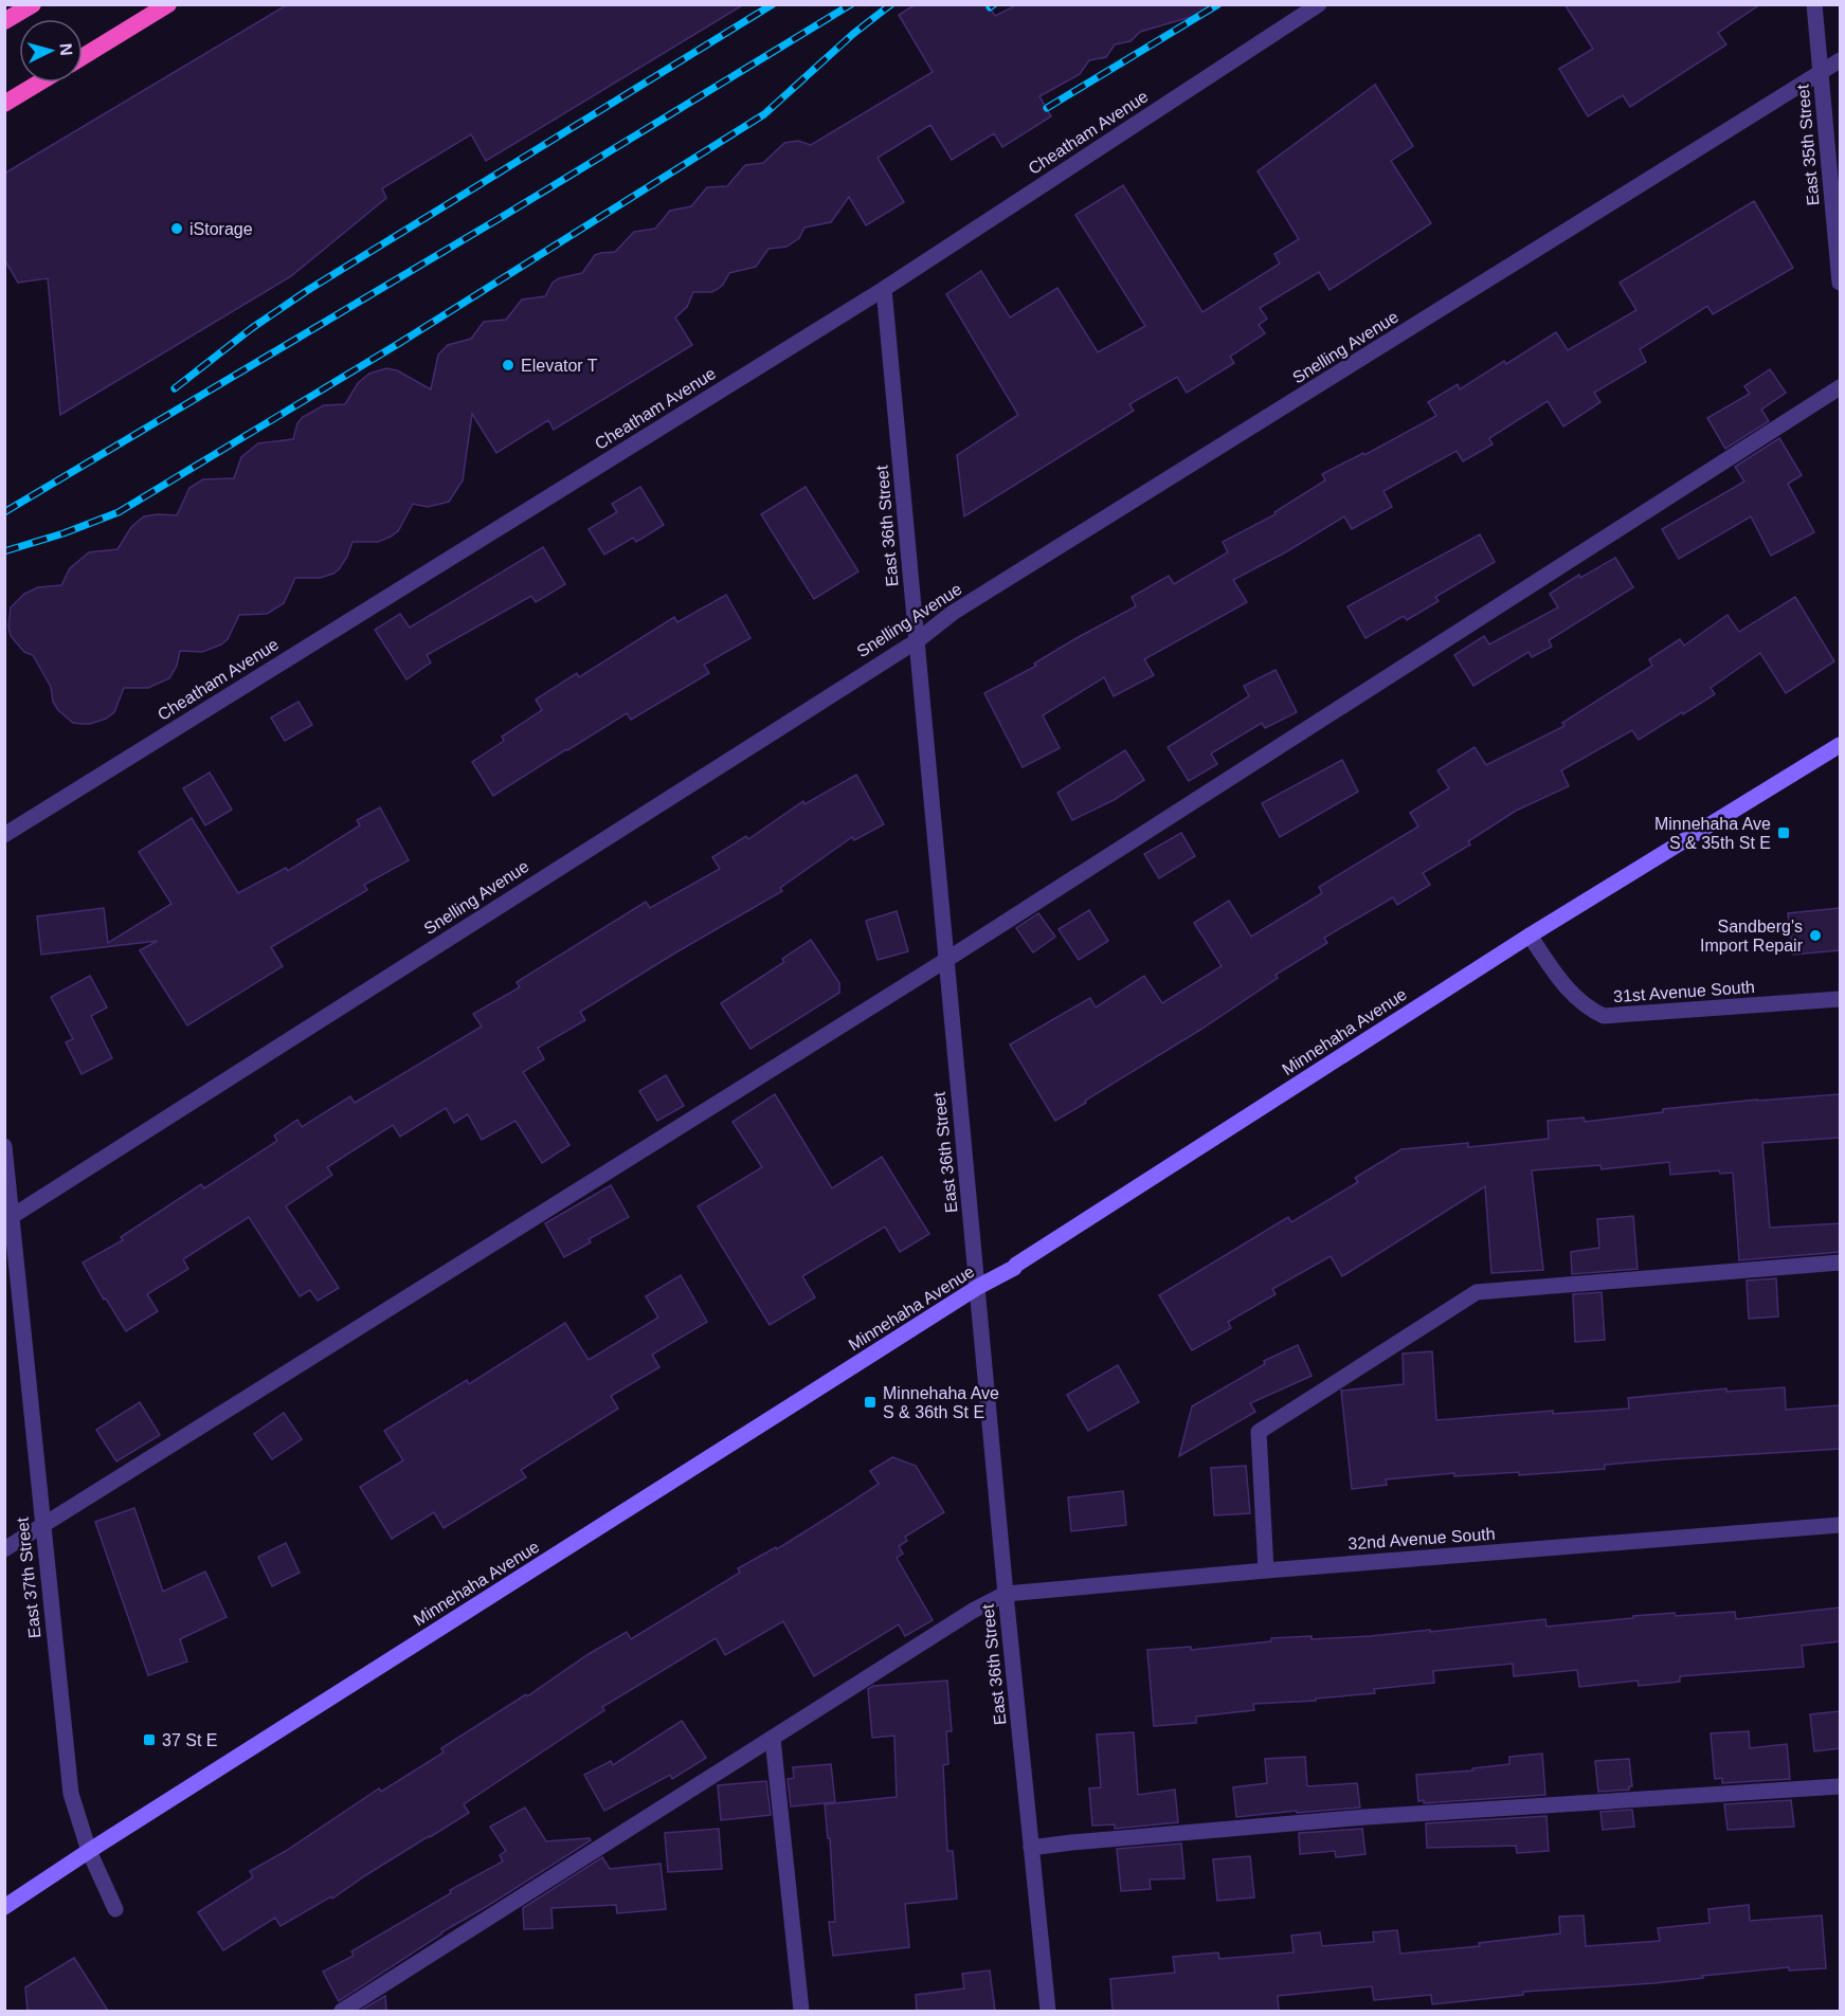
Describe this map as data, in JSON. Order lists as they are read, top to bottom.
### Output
{
  "streets": {
    "main road": ["Minnehaha Avenue"],
    "street": [
      "Cheatham Avenue",
      "East 35th Street",
      "Snelling Avenue",
      "East 36th Street",
      "31st Avenue South",
      "32nd Avenue South",
      "East 37th Street"
    ]
  },
  "crossings": [
    ["Cheatham Avenue", "East 36th Street"],
    ["East 35th Street", "Snelling Avenue"],
    ["Snelling Avenue", "East 36th Street"],
    ["Snelling Avenue", "East 37th Street"],
    ["East 36th Street", "Minnehaha Avenue"],
    ["East 36th Street", "32nd Avenue South"],
    ["31st Avenue South", "Minnehaha Avenue"],
    ["Minnehaha Avenue", "East 37th Street"]
  ],
  "places": {
    "other": ["iStorage", "Elevator T", "Sandberg's Import Repair"],
    "transit": ["Minnehaha Ave S & 35th St E", "Minnehaha Ave S & 36th St E", "37 St E"]
  },
  "north": "right"
}
